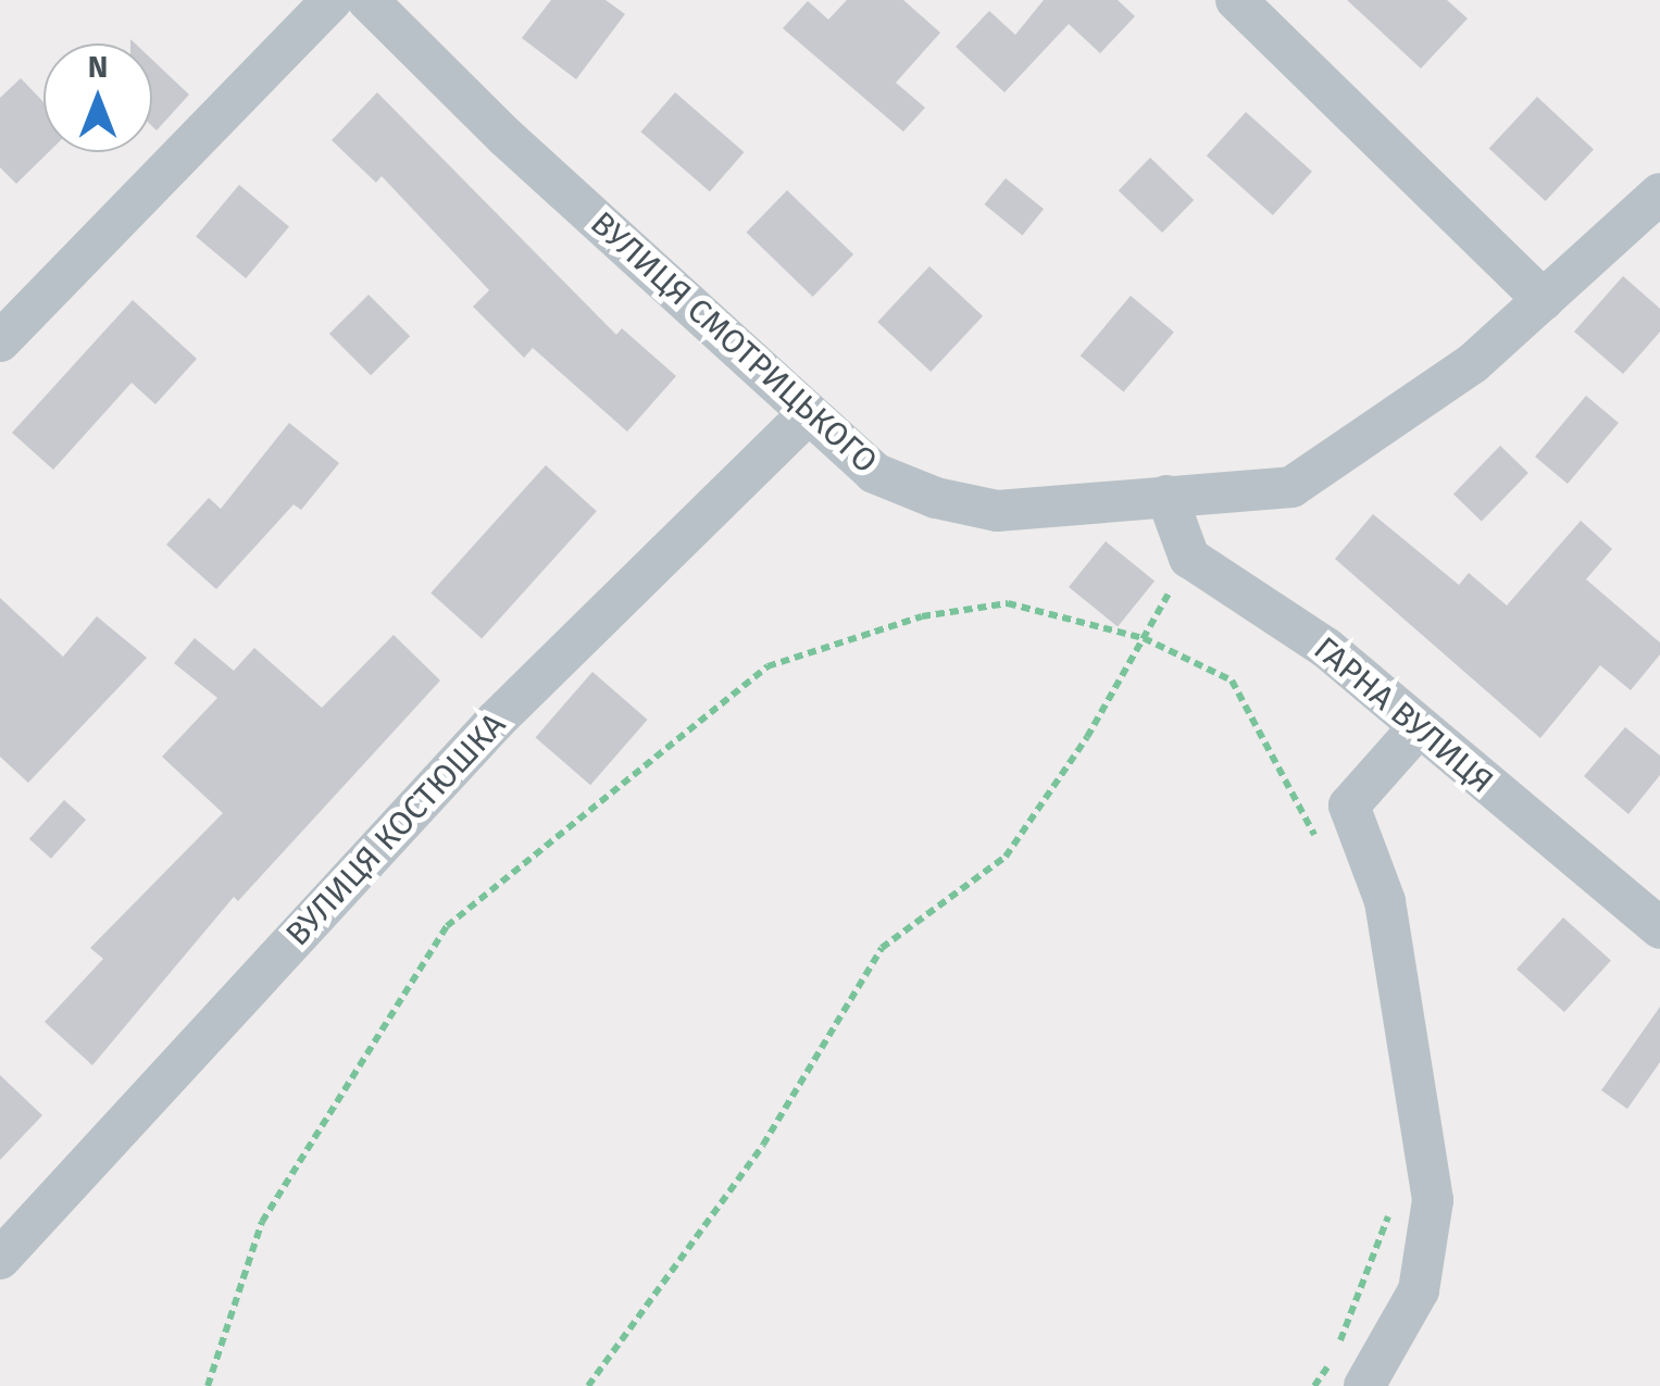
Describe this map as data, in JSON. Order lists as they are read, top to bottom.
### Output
{
  "streets": {
    "street": ["ВУЛИЦЯ СМОТРИЦЬКОГО", "ГАРНА ВУЛИЦЯ", "ВУЛИЦЯ КОСТЮШКА"]
  },
  "crossings": [
    ["ВУЛИЦЯ СМОТРИЦЬКОГО", "ВУЛИЦЯ КОСТЮШКА"]
  ],
  "north": "top"
}
